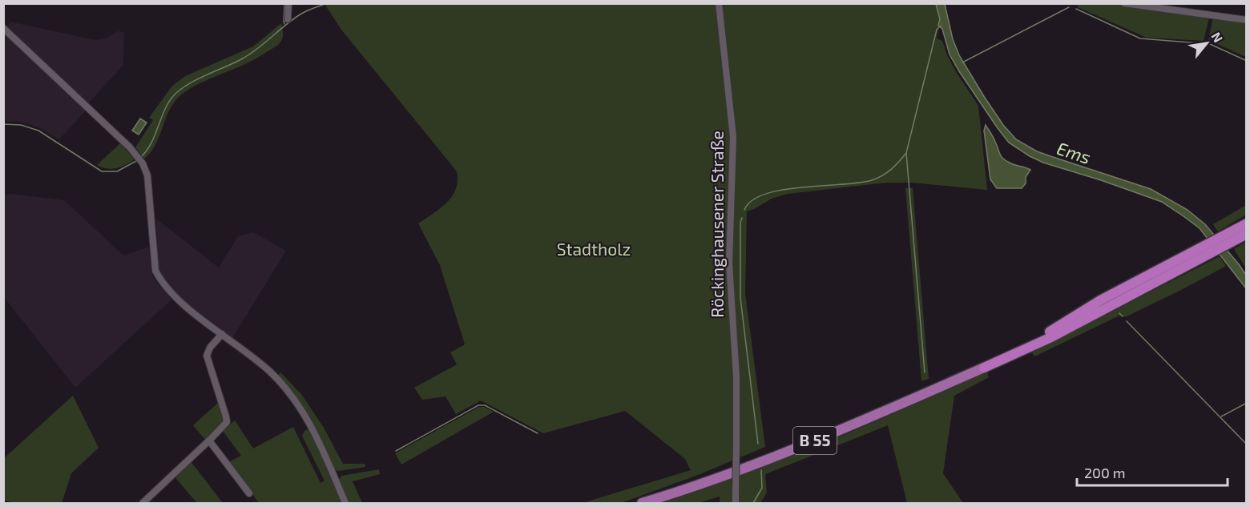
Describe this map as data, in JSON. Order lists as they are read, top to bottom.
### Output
{
  "streets": {
    "highway": ["B 55"],
    "street": ["Röckinghausener Straße"]
  },
  "water": ["Ems"],
  "parks": ["Stadtholz"],
  "scale_bar": "200 m",
  "north": "top right"
}
